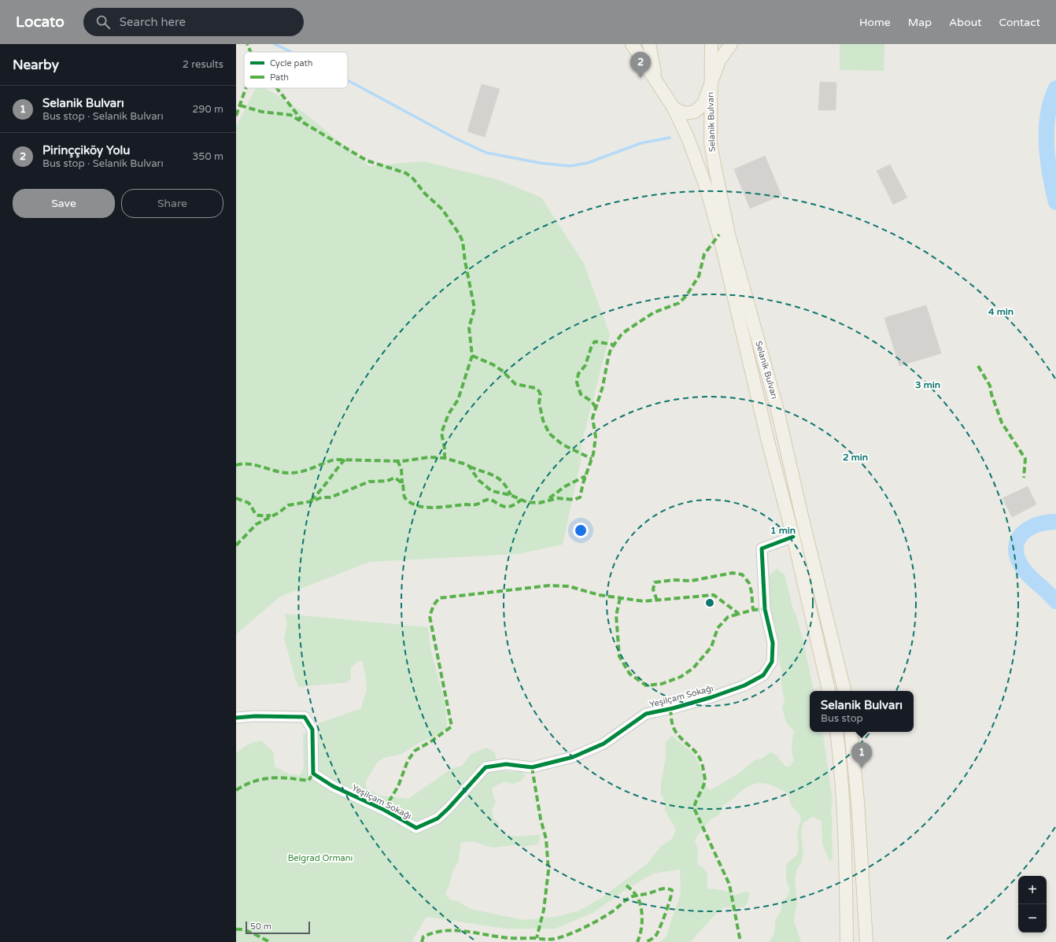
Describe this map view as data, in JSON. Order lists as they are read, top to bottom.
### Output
{
  "streets": {
    "main road": ["Selanik Bulvarı"],
    "street": ["Yeşilçam Sokağı"]
  },
  "crossings": [
    ["Selanik Bulvarı", "Yeşilçam Sokağı"]
  ],
  "parks": ["Belgrad Ormanı"],
  "legend": ["Cycle path", "Path"],
  "scale_bar": "50 m",
  "page": {
    "header": "Locato",
    "search": "Search here",
    "nav": [
      "Home",
      "Map",
      "About",
      "Contact"
    ],
    "heading": ["Nearby", "2 results"],
    "pins": ["2", "1"],
    "list": [
      {
        "mark": "1",
        "name": "Selanik Bulvarı",
        "note": "Bus stop · Selanik Bulvarı",
        "value": "290 m"
      },
      {
        "mark": "2",
        "name": "Pirinççiköy Yolu",
        "note": "Bus stop · Selanik Bulvarı",
        "value": "350 m"
      }
    ],
    "buttons": ["Save", "Share"],
    "popup": ["Selanik Bulvarı", "Bus stop"],
    "map_buttons": ["+", "−"],
    "scale": "50 m"
  },
  "rings": [
    "4 min",
    "3 min",
    "2 min",
    "1 min"
  ]
}
